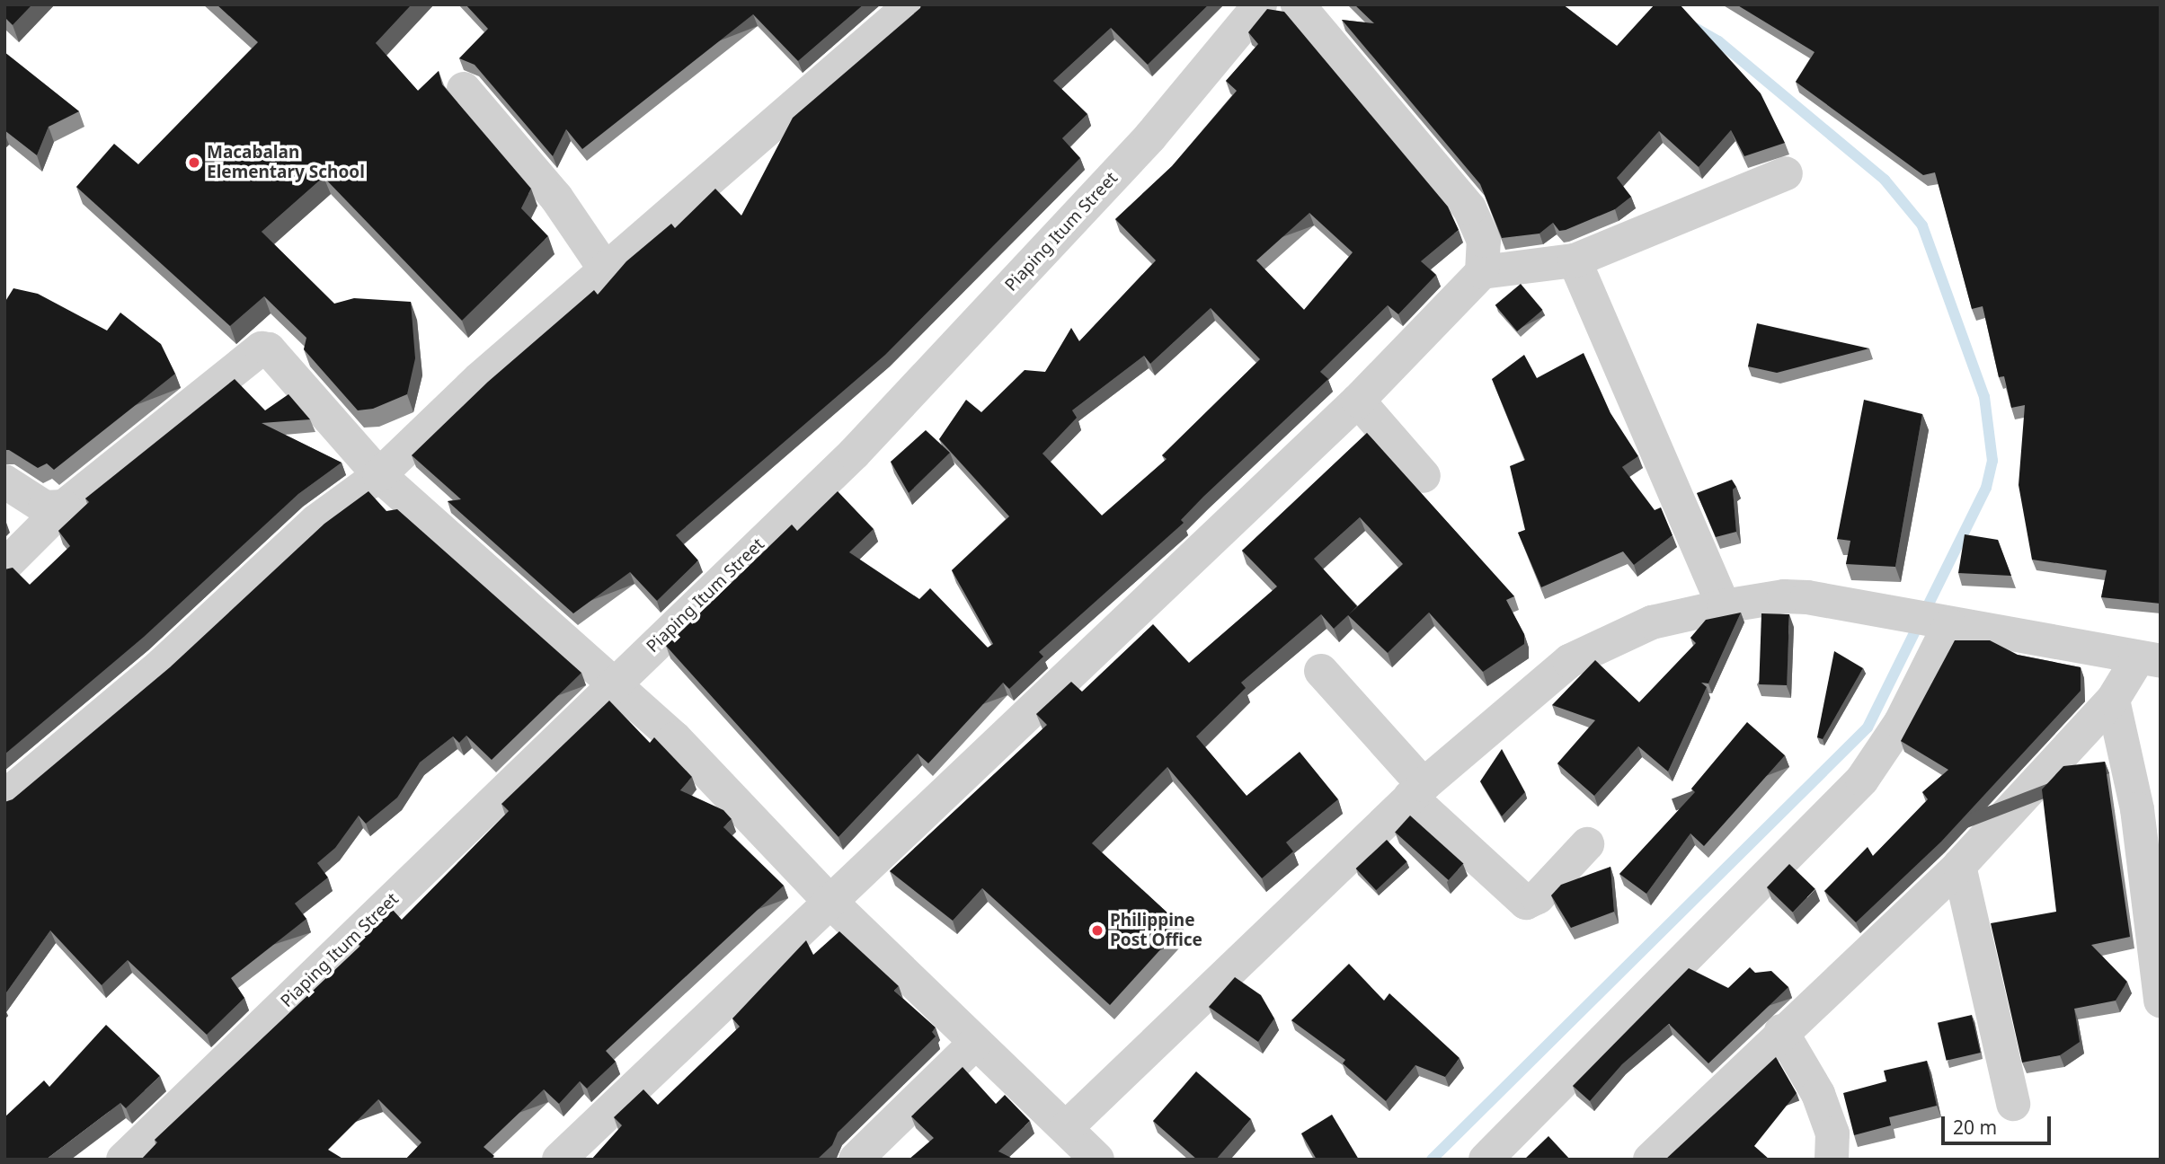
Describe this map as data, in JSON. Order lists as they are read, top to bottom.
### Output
{
  "streets": {
    "street": ["Piaping Itum Street"]
  },
  "places": ["Macabalan Elementary School", "Philippine Post Office"],
  "scale_bar": "20 m"
}
